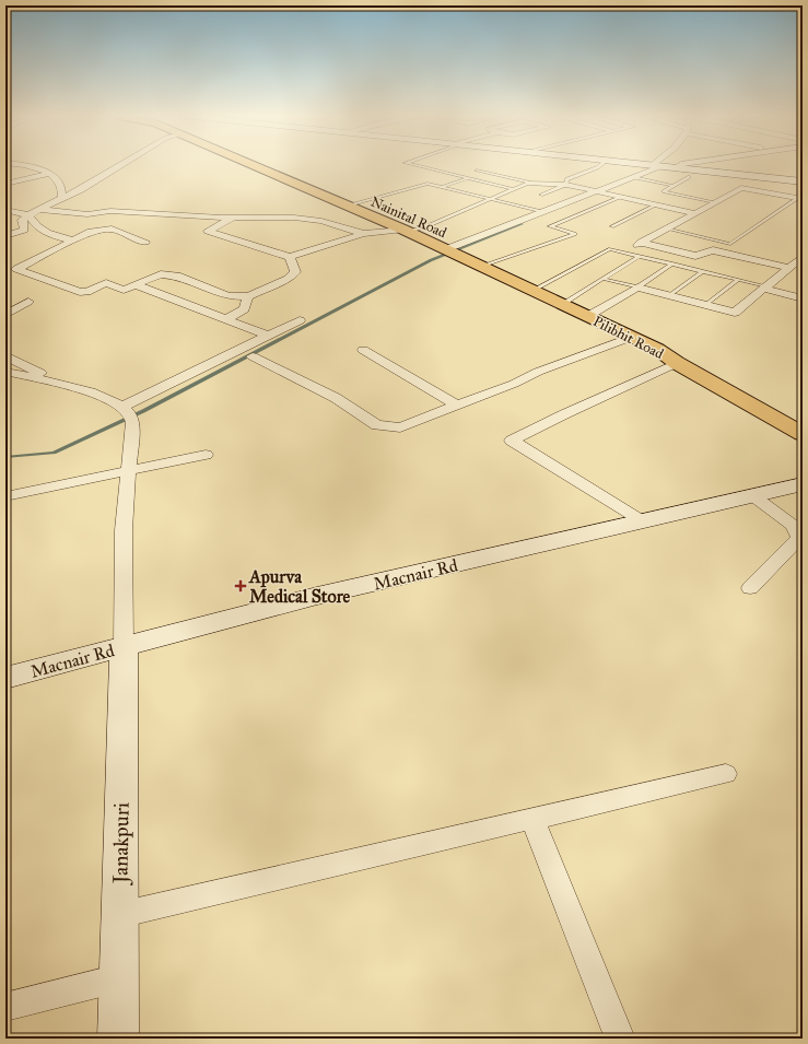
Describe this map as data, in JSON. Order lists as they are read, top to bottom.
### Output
{
  "streets": {
    "highway": ["Nainital Road", "Pilibhit Road"],
    "main road": ["Macnair Rd", "Janakpuri"]
  },
  "crossings": [
    ["Nainital Road", "Pilibhit Road"],
    ["Macnair Rd", "Janakpuri"]
  ],
  "places": {
    "health": ["Apurva Medical Store"]
  }
}
